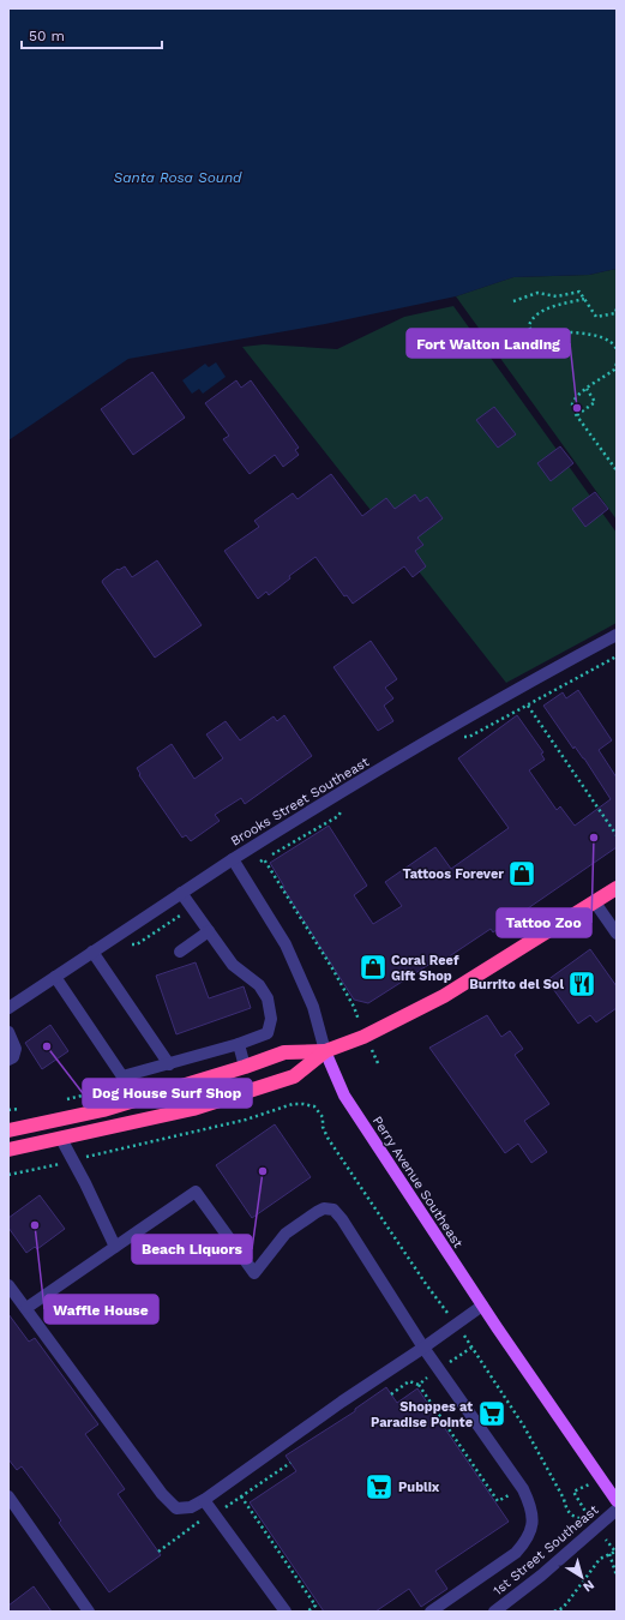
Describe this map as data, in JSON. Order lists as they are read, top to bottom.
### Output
{
  "streets": {
    "main road": ["Perry Avenue Southeast"],
    "street": ["Brooks Street Southeast", "1st Street Southeast"]
  },
  "crossings": [
    ["Brooks Street Southeast", "Perry Avenue Southeast"]
  ],
  "water": ["Santa Rosa Sound"],
  "places": {
    "other": [
      "Fort Walton Landing",
      "Tattoo Zoo",
      "Dog House Surf Shop",
      "Beach Liquors",
      "Waffle House"
    ],
    "shop": ["Tattoos Forever", "Coral Reef Gift Shop"],
    "restaurant": ["Burrito del Sol"],
    "supermarket": ["Shoppes at Paradise Pointe", "Publix"]
  },
  "scale_bar": "50 m",
  "north": "bottom right"
}
